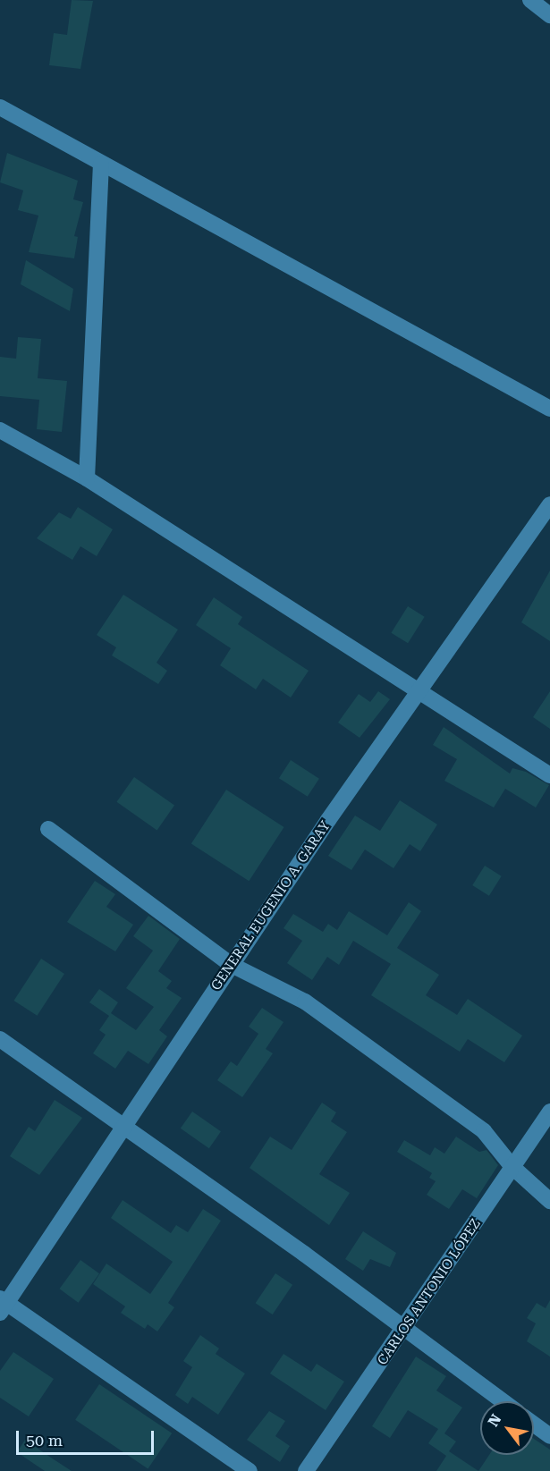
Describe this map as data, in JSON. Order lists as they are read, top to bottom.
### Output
{
  "streets": {
    "street": ["GENERAL EUGENIO A. GARAY", "CARLOS ANTONIO LÓPEZ"]
  },
  "scale_bar": "50 m",
  "north": "top left"
}
